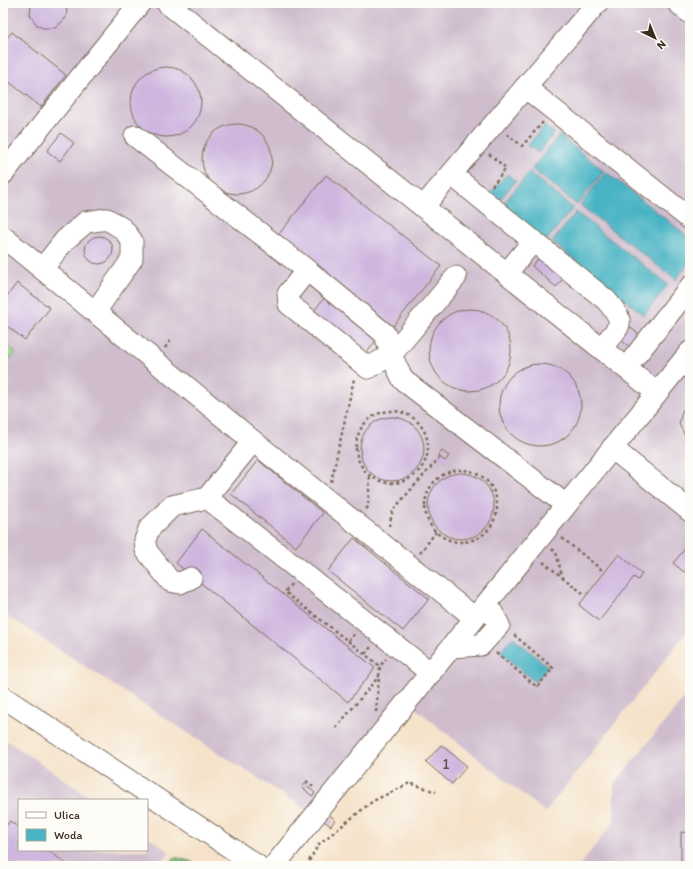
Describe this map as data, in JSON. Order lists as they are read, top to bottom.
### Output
{
  "house_numbers": ["1"],
  "legend": ["Ulica", "Woda"],
  "north": "bottom right"
}
